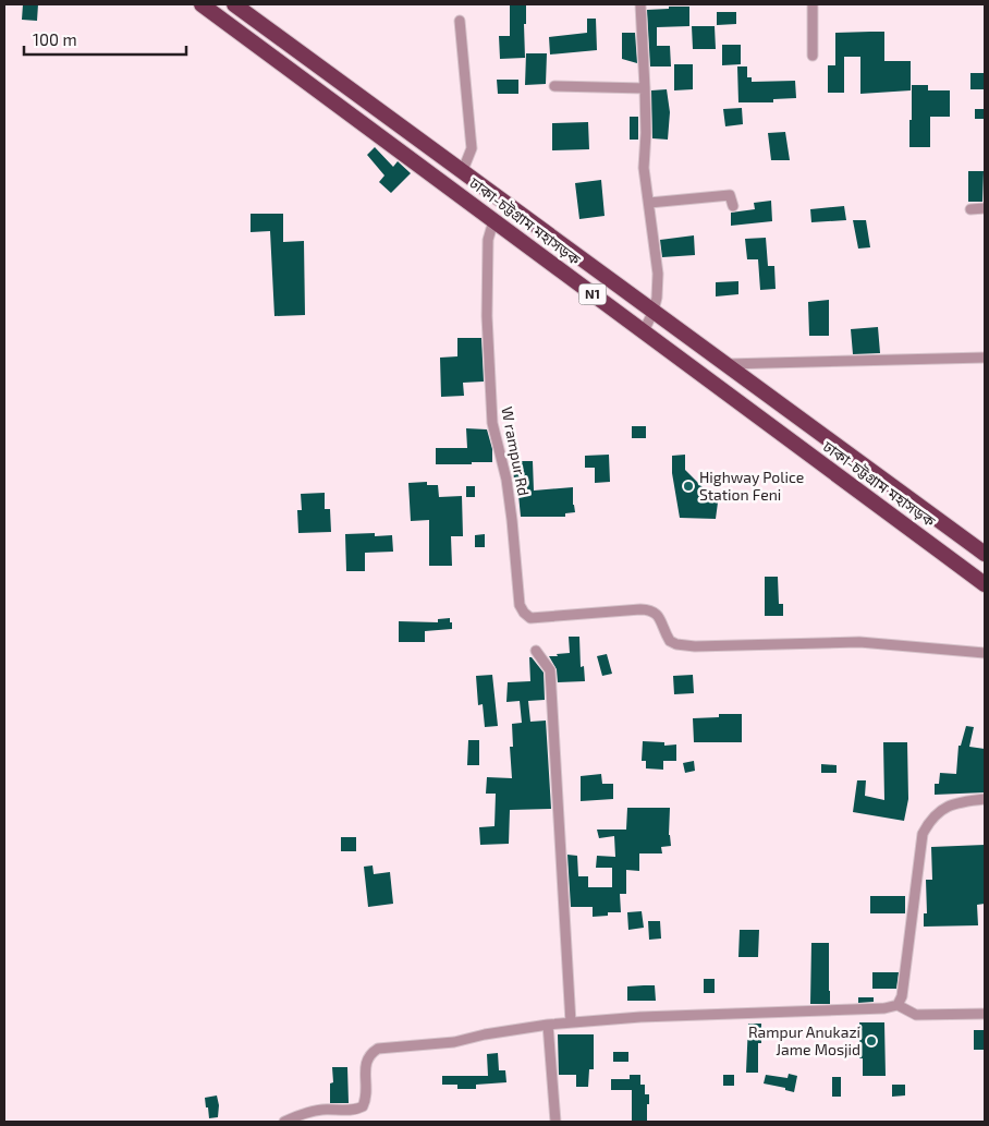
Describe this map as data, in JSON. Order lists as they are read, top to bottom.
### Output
{
  "streets": {
    "highway": ["ঢাকা-চট্টগ্রাম মহাসড়ক", "N1"],
    "street": ["W rampur Rd"]
  },
  "crossings": [
    ["ঢাকা-চট্টগ্রাম মহাসড়ক", "W rampur Rd"]
  ],
  "places": ["Highway Police Station Feni", "Rampur Anukazi Jame Mosjid"],
  "scale_bar": "100 m"
}
